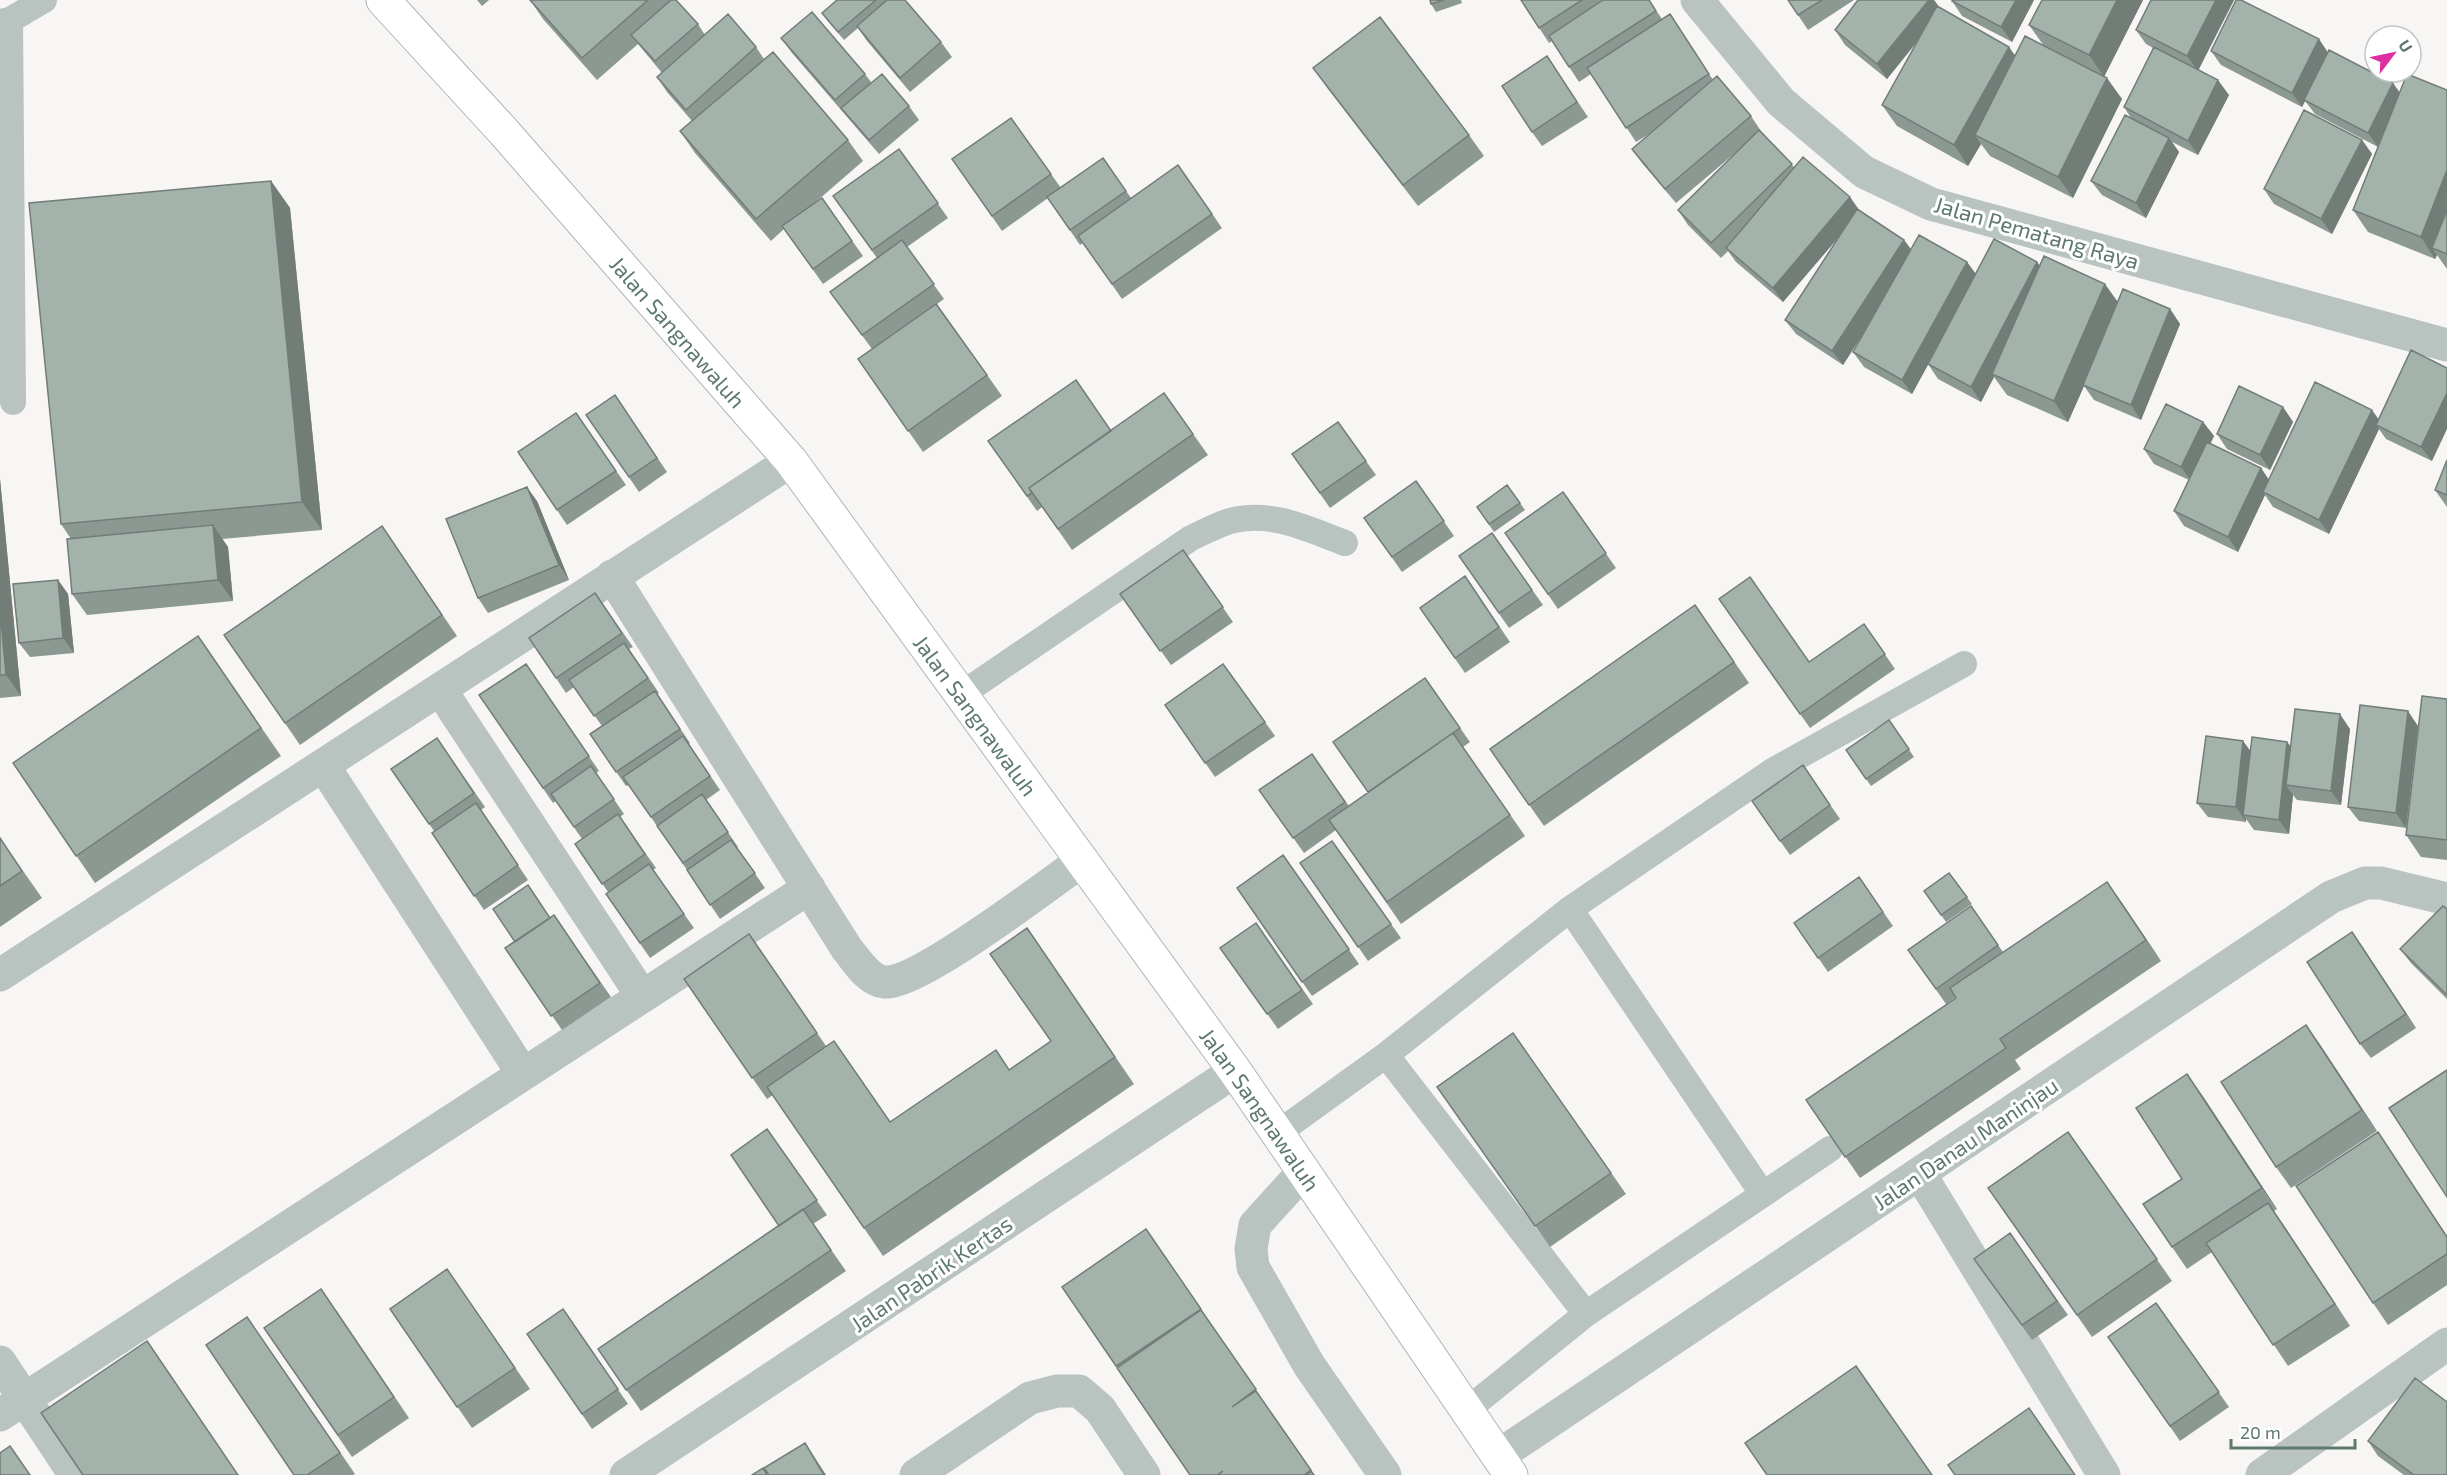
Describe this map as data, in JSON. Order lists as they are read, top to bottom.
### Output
{
  "streets": {
    "main road": ["Jalan Sangnawaluh"],
    "street": ["Jalan Pematang Raya", "Jalan Danau Maninjau", "Jalan Pabrik Kertas"]
  },
  "crossings": [
    ["Jalan Sangnawaluh", "Jalan Danau Maninjau"],
    ["Jalan Sangnawaluh", "Jalan Pabrik Kertas"]
  ],
  "scale_bar": "20 m",
  "north": "top right"
}
